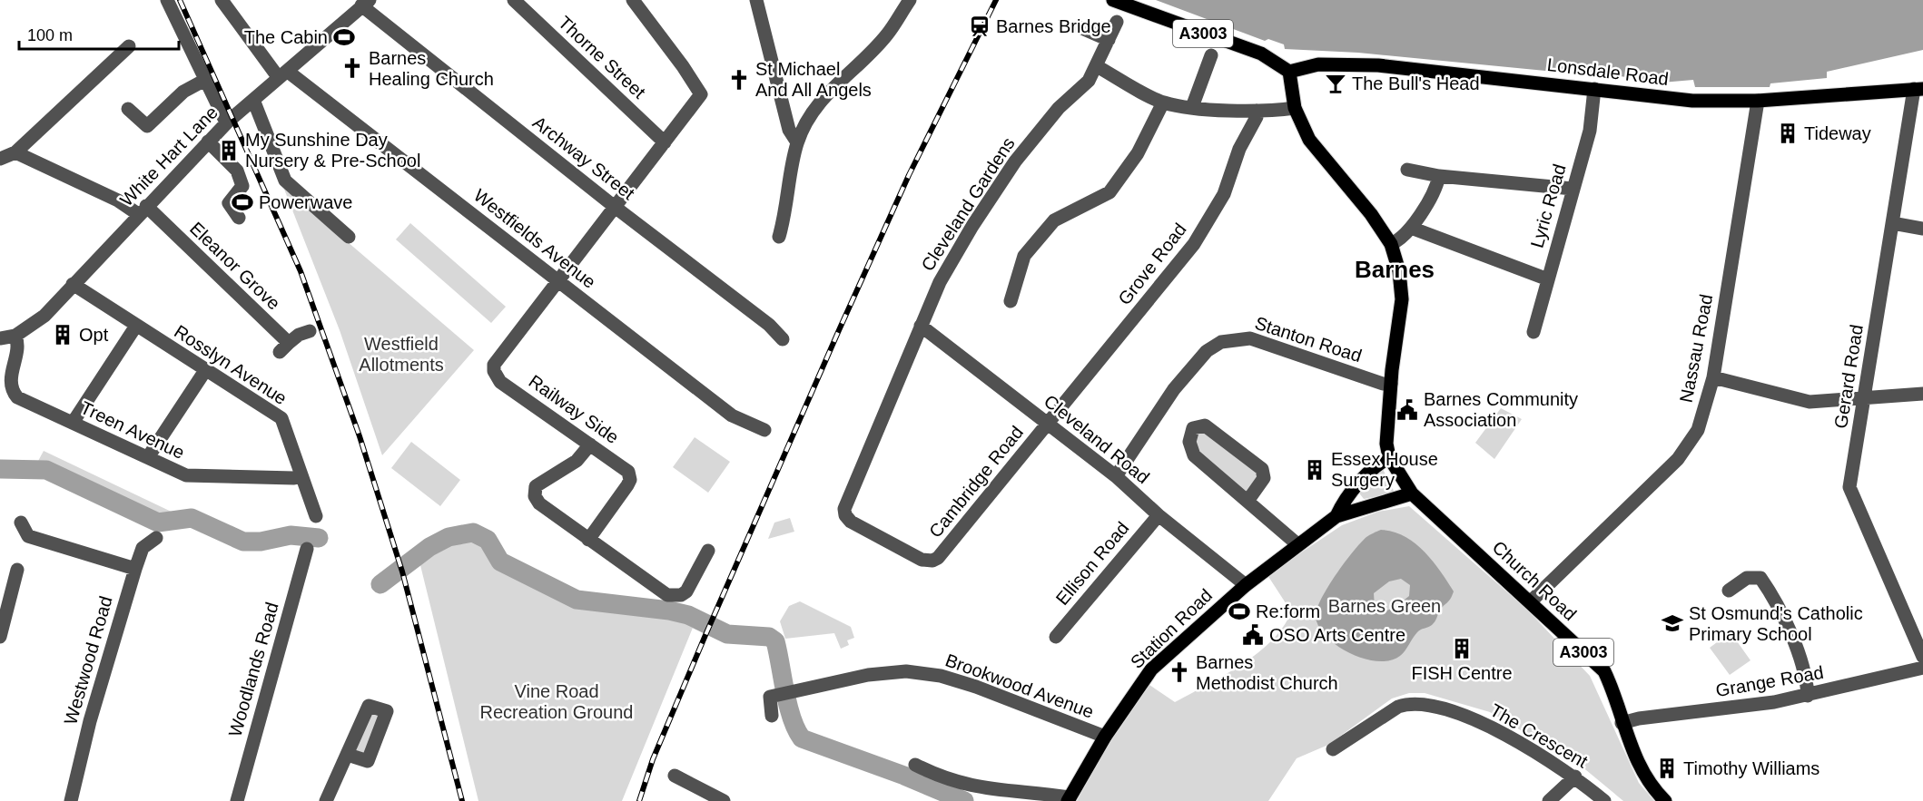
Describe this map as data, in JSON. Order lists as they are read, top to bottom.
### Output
{
  "streets": {
    "main road": [
      "A3003",
      "Lonsdale Road",
      "Church Road",
      "Station Road"
    ],
    "street": [
      "Thorne Street",
      "White Hart Lane",
      "Archway Street",
      "Cleveland Gardens",
      "Lyric Road",
      "Westfields Avenue",
      "Grove Road",
      "Eleanor Grove",
      "Stanton Road",
      "Nassau Road",
      "Rosslyn Avenue",
      "Gerard Road",
      "Railway Side",
      "Treen Avenue",
      "Cleveland Road",
      "Cambridge Road",
      "Ellison Road",
      "Westwood Road",
      "Woodlands Road",
      "Grange Road",
      "Brookwood Avenue",
      "The Crescent"
    ]
  },
  "crossings": [
    ["A3003", "Lonsdale Road"],
    ["A3003", "Stanton Road"],
    ["A3003", "Church Road"],
    ["A3003", "Station Road"],
    ["Lonsdale Road", "Lyric Road"],
    ["Lonsdale Road", "Nassau Road"],
    ["Lonsdale Road", "Gerard Road"],
    ["White Hart Lane", "Archway Street"],
    ["White Hart Lane", "Westfields Avenue"],
    ["White Hart Lane", "Eleanor Grove"],
    ["White Hart Lane", "Rosslyn Avenue"],
    ["White Hart Lane", "Treen Avenue"],
    ["Cleveland Gardens", "Cleveland Road"],
    ["Cleveland Gardens", "Cambridge Road"],
    ["Westfields Avenue", "Railway Side"],
    ["Grove Road", "Cleveland Road"],
    ["Grove Road", "Cambridge Road"],
    ["Stanton Road", "Cleveland Road"],
    ["Nassau Road", "Church Road"],
    ["Rosslyn Avenue", "Treen Avenue"],
    ["Cleveland Road", "Cambridge Road"],
    ["Cleveland Road", "Ellison Road"],
    ["Cleveland Road", "Station Road"],
    ["Church Road", "Station Road"],
    ["Church Road", "Grange Road"],
    ["Station Road", "Brookwood Avenue"]
  ],
  "districts": ["Barnes"],
  "parks": ["Westfield Allotments", "Barnes Green", "Vine Road Recreation Ground"],
  "places": {
    "station": ["Barnes Bridge"],
    "sports": ["The Cabin", "Powerwave", "Re:form"],
    "church": ["Barnes Healing Church", "St Michael And All Angels", "Barnes Methodist Church"],
    "bar": ["The Bull's Head"],
    "building": [
      "Tideway",
      "My Sunshine Day Nursery & Pre-School",
      "Opt",
      "Essex House Surgery",
      "FISH Centre",
      "Timothy Williams"
    ],
    "public building": ["Barnes Community Association", "OSO Arts Centre"],
    "school or university": ["St Osmund's Catholic Primary School"]
  },
  "scale_bar": "100 m"
}
